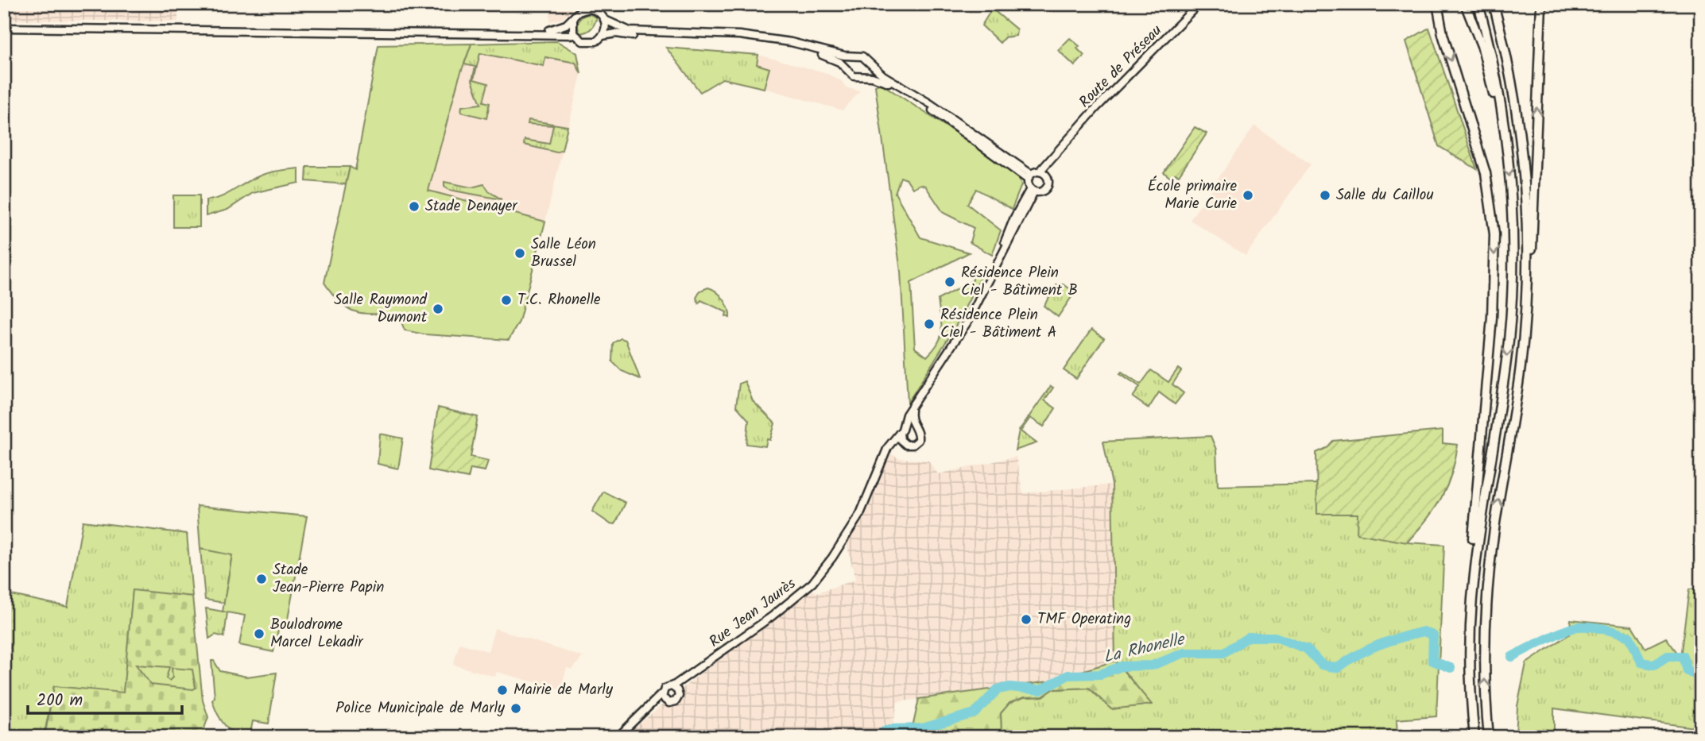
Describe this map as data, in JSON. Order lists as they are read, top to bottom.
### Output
{
  "streets": {
    "main road": ["Route de Préseau", "Rue Jean Jaurès"]
  },
  "crossings": [
    ["Route de Préseau", "Rue Jean Jaurès"]
  ],
  "water": ["La Rhonelle"],
  "places": [
    "École primaire Marie Curie",
    "Salle du Caillou",
    "Stade Denayer",
    "Salle Léon Brussel",
    "Résidence Plein Ciel - Bâtiment B",
    "T.C. Rhonelle",
    "Salle Raymond Dumont",
    "Résidence Plein Ciel - Bâtiment A",
    "Stade Jean-Pierre Papin",
    "TMF Operating",
    "Boulodrome Marcel Lekadir",
    "Mairie de Marly",
    "Police Municipale de Marly"
  ],
  "scale_bar": "200 m"
}
